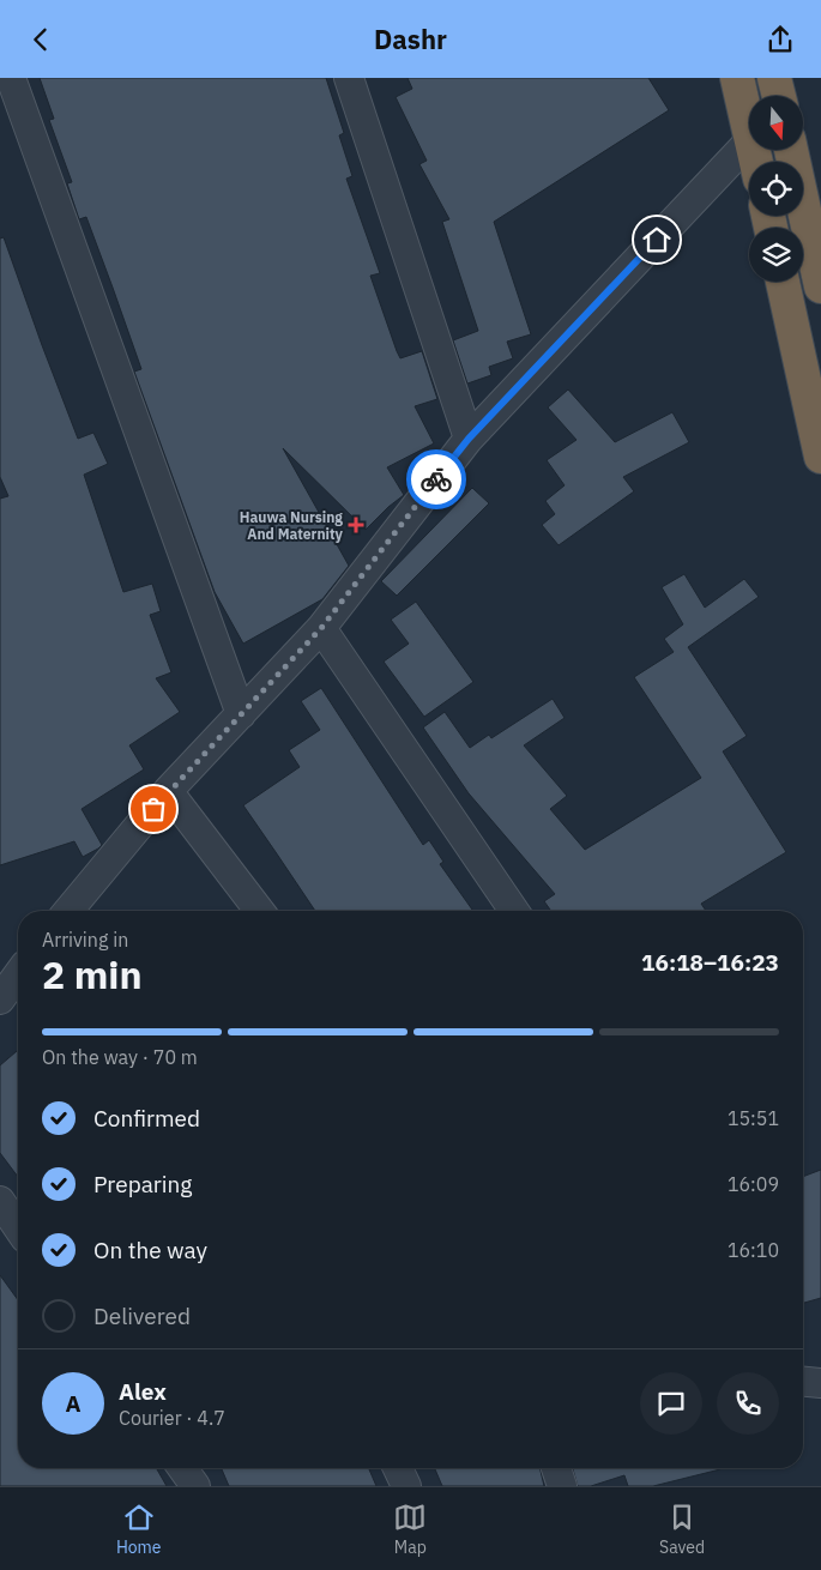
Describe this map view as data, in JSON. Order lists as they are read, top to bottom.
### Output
{
  "places": {
    "health": ["Hauwa Nursing And Maternity"]
  },
  "north": "bottom",
  "page": {
    "header": "Dashr",
    "heading": ["2 min", "Arriving in", "16:18–16:23"],
    "panel": ["Alex", "Courier · 4.7"],
    "bar": "On the way · 70 m",
    "list": [
      ["Confirmed", "15:51"],
      ["Preparing", "16:09"],
      ["On the way", "16:10"],
      "Delivered"
    ],
    "round": "A",
    "tabs": ["Home", "Map", "Saved"]
  }
}
